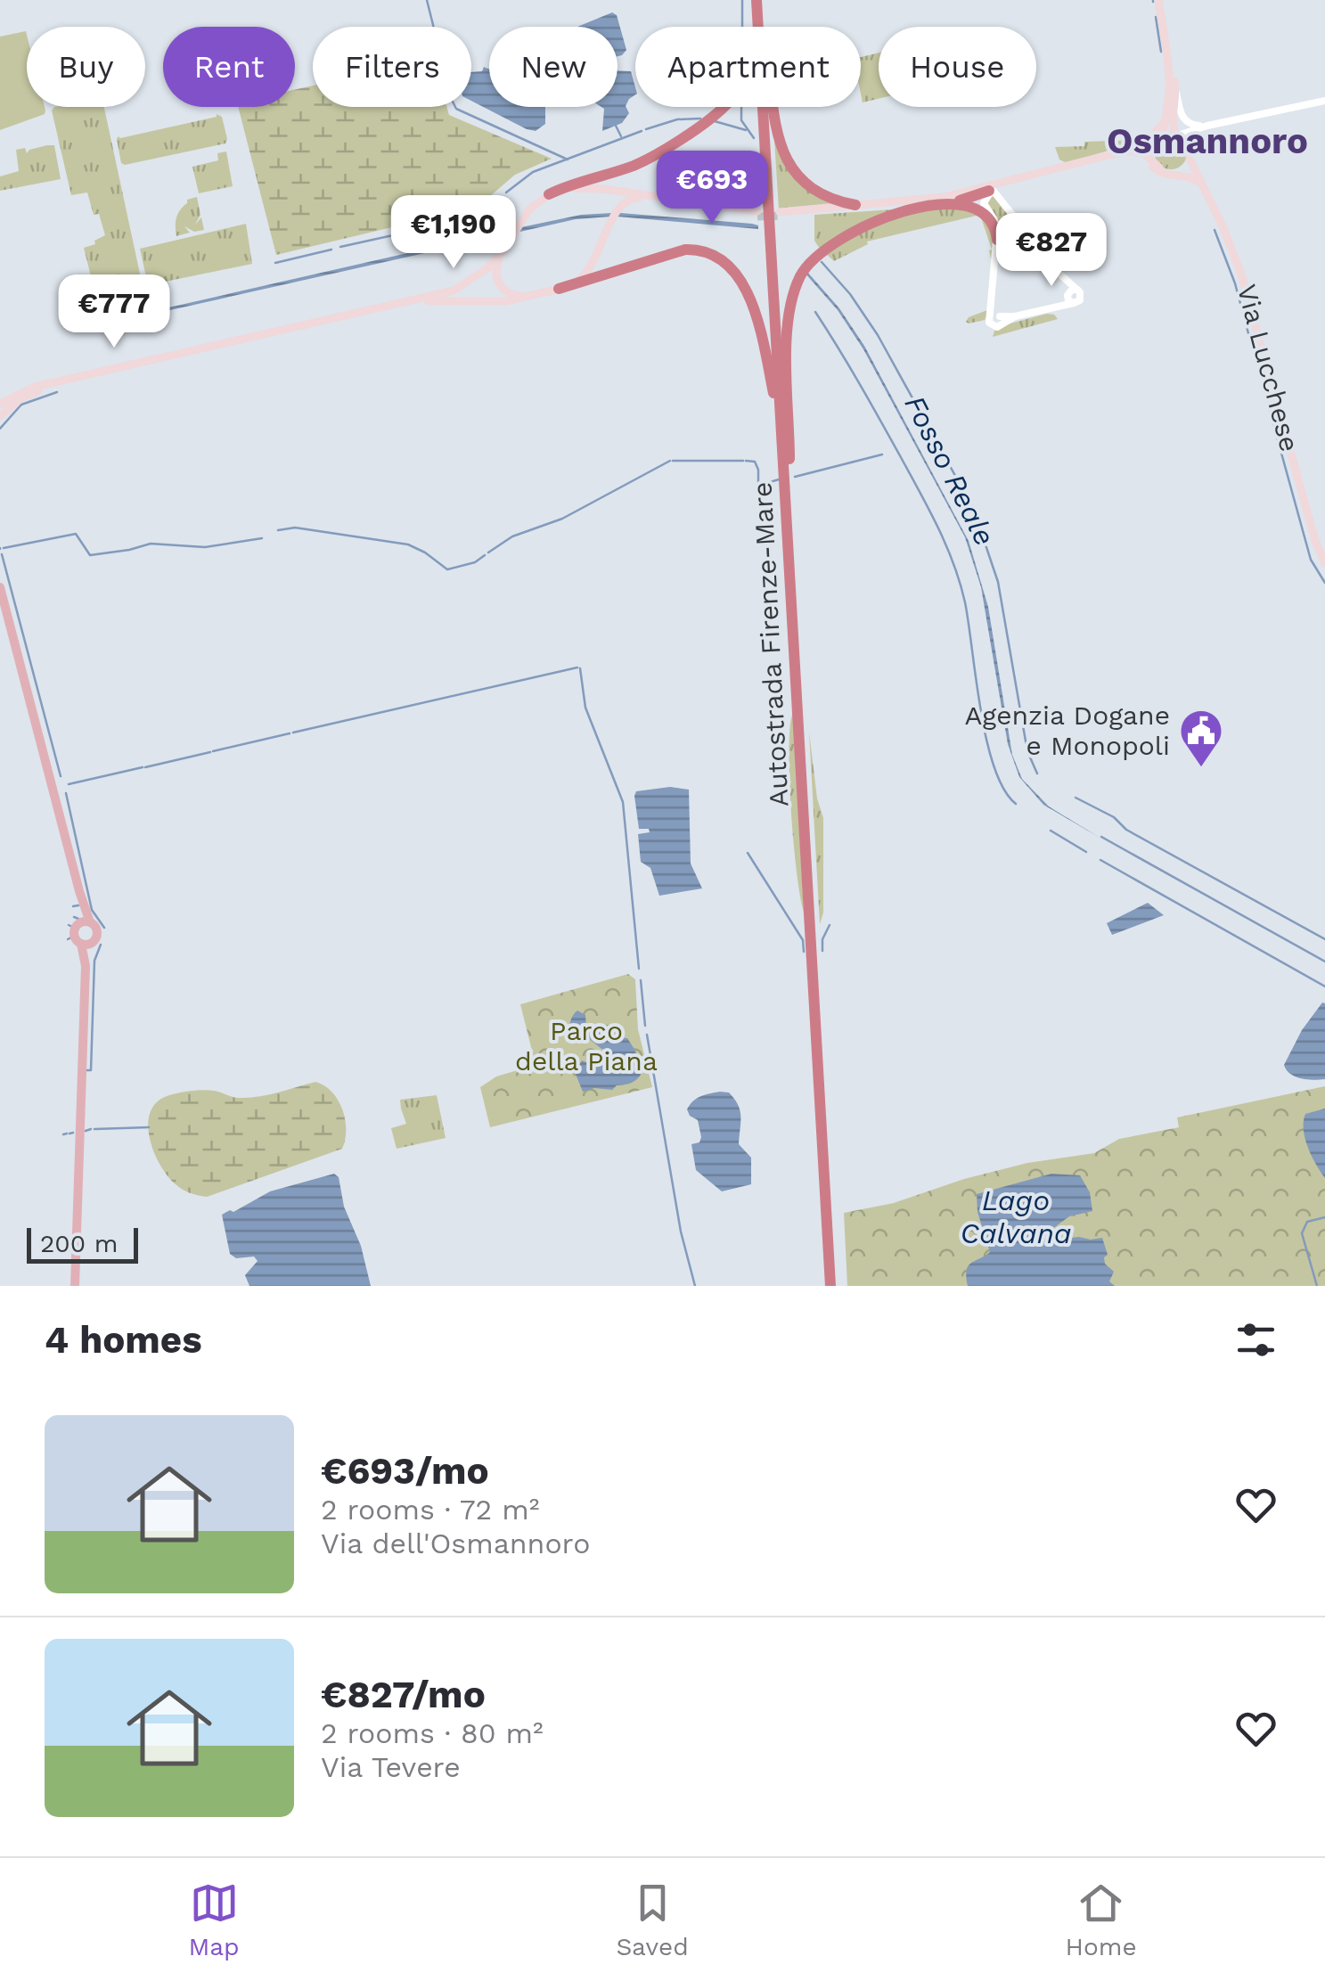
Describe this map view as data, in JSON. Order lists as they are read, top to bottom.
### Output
{
  "streets": {
    "highway": ["Autostrada Firenze-Mare"],
    "main road": ["Via Lucchese"]
  },
  "districts": ["Osmannoro"],
  "water": ["Fosso Reale", "Lago Calvana"],
  "parks": ["Parco della Piana"],
  "places": {
    "public building": ["Agenzia Dogane e Monopoli"]
  },
  "scale_bar": "200 m",
  "page": {
    "chip": [
      "Buy",
      "Rent",
      "Filters",
      "New",
      "Apartment",
      "House"
    ],
    "price": [
      "€693",
      "€1,190",
      "€827",
      "€777"
    ],
    "scale": "200 m",
    "heading": "4 homes",
    "list": [
      {
        "name": "€693/mo",
        "note": "2 rooms · 72 m² · Via dell'Osmannoro"
      },
      {
        "name": "€827/mo",
        "note": "2 rooms · 80 m² · Via Tevere"
      }
    ],
    "tabs": ["Map", "Saved", "Home"]
  }
}
